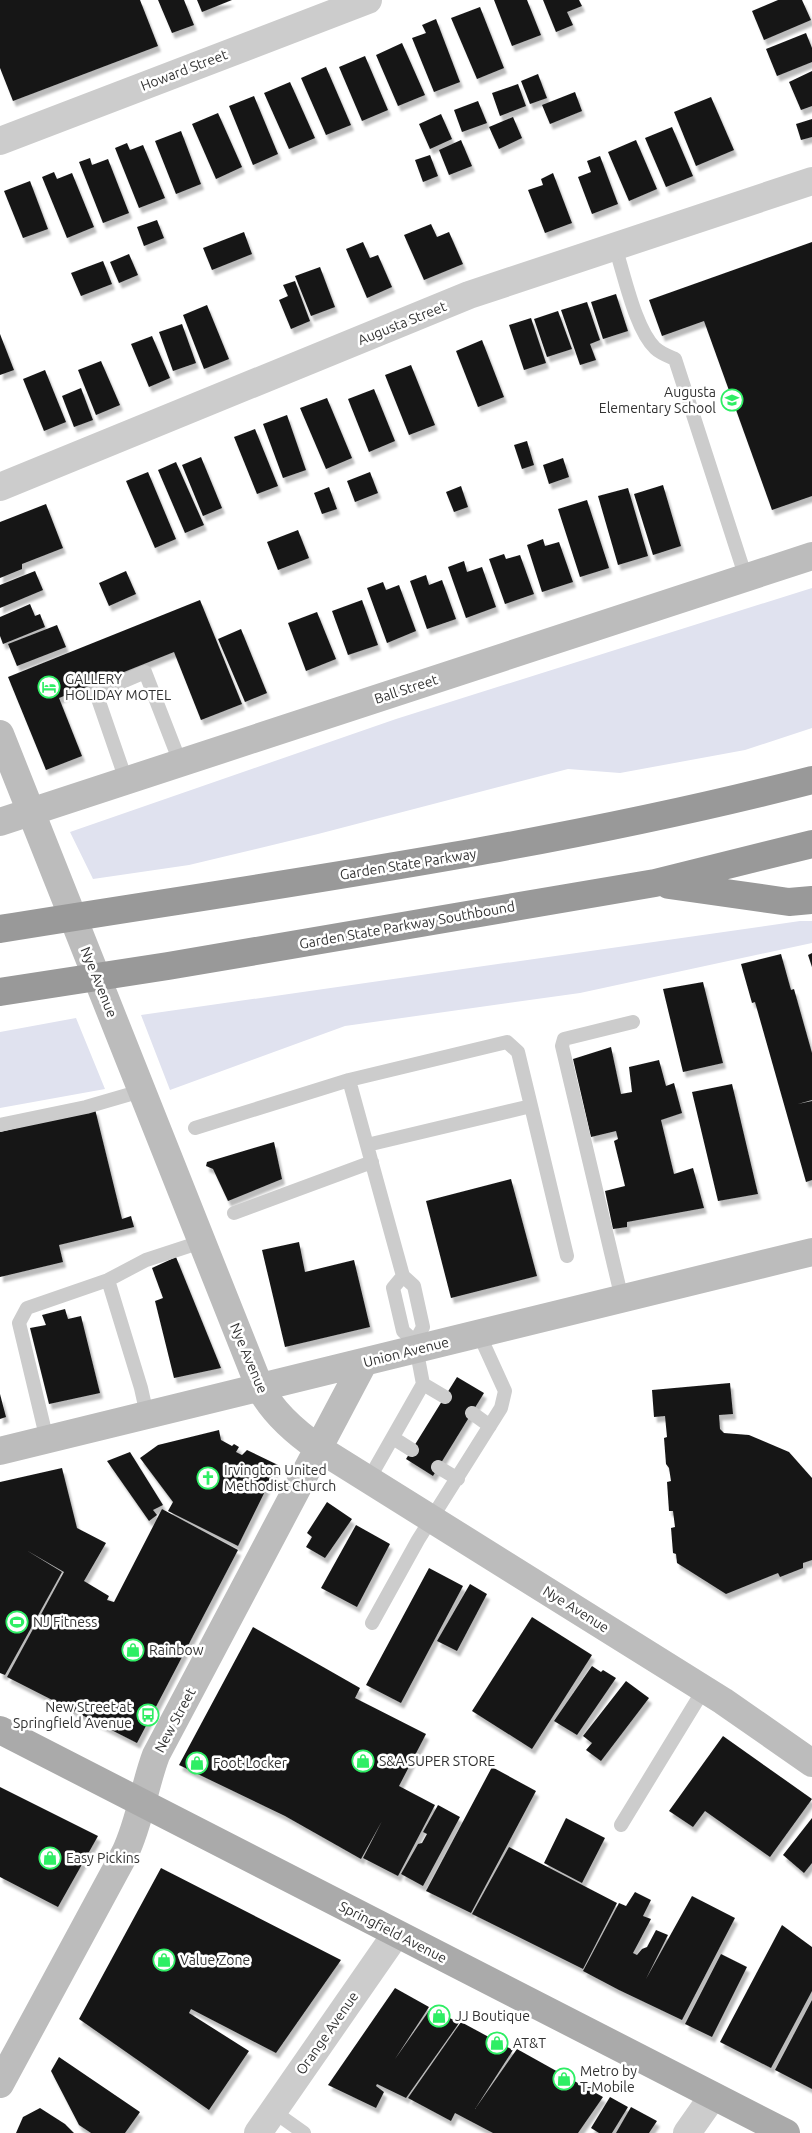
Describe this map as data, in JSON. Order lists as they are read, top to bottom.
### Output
{
  "streets": {
    "highway": ["Garden State Parkway", "Garden State Parkway Southbound"],
    "main road": [
      "Ball Street",
      "Nye Avenue",
      "Union Avenue",
      "New Street",
      "Springfield Avenue"
    ],
    "street": ["Howard Street", "Augusta Street", "Orange Avenue"]
  },
  "crossings": [
    ["Ball Street", "Nye Avenue"],
    ["Nye Avenue", "Union Avenue"],
    ["Nye Avenue", "New Street"],
    ["Union Avenue", "New Street"],
    ["New Street", "Springfield Avenue"],
    ["Springfield Avenue", "Orange Avenue"]
  ],
  "places": {
    "school or university": ["Augusta Elementary School"],
    "hotel": ["GALLERY HOLIDAY MOTEL"],
    "church": ["Irvington United Methodist Church"],
    "sports": ["NJ Fitness"],
    "shop": [
      "Rainbow",
      "S&A SUPER STORE",
      "Foot Locker",
      "Easy Pickins",
      "Value Zone",
      "JJ Boutique",
      "AT&T",
      "Metro by T-Mobile"
    ],
    "bus stop": ["New Street at Springfield Avenue"]
  }
}
